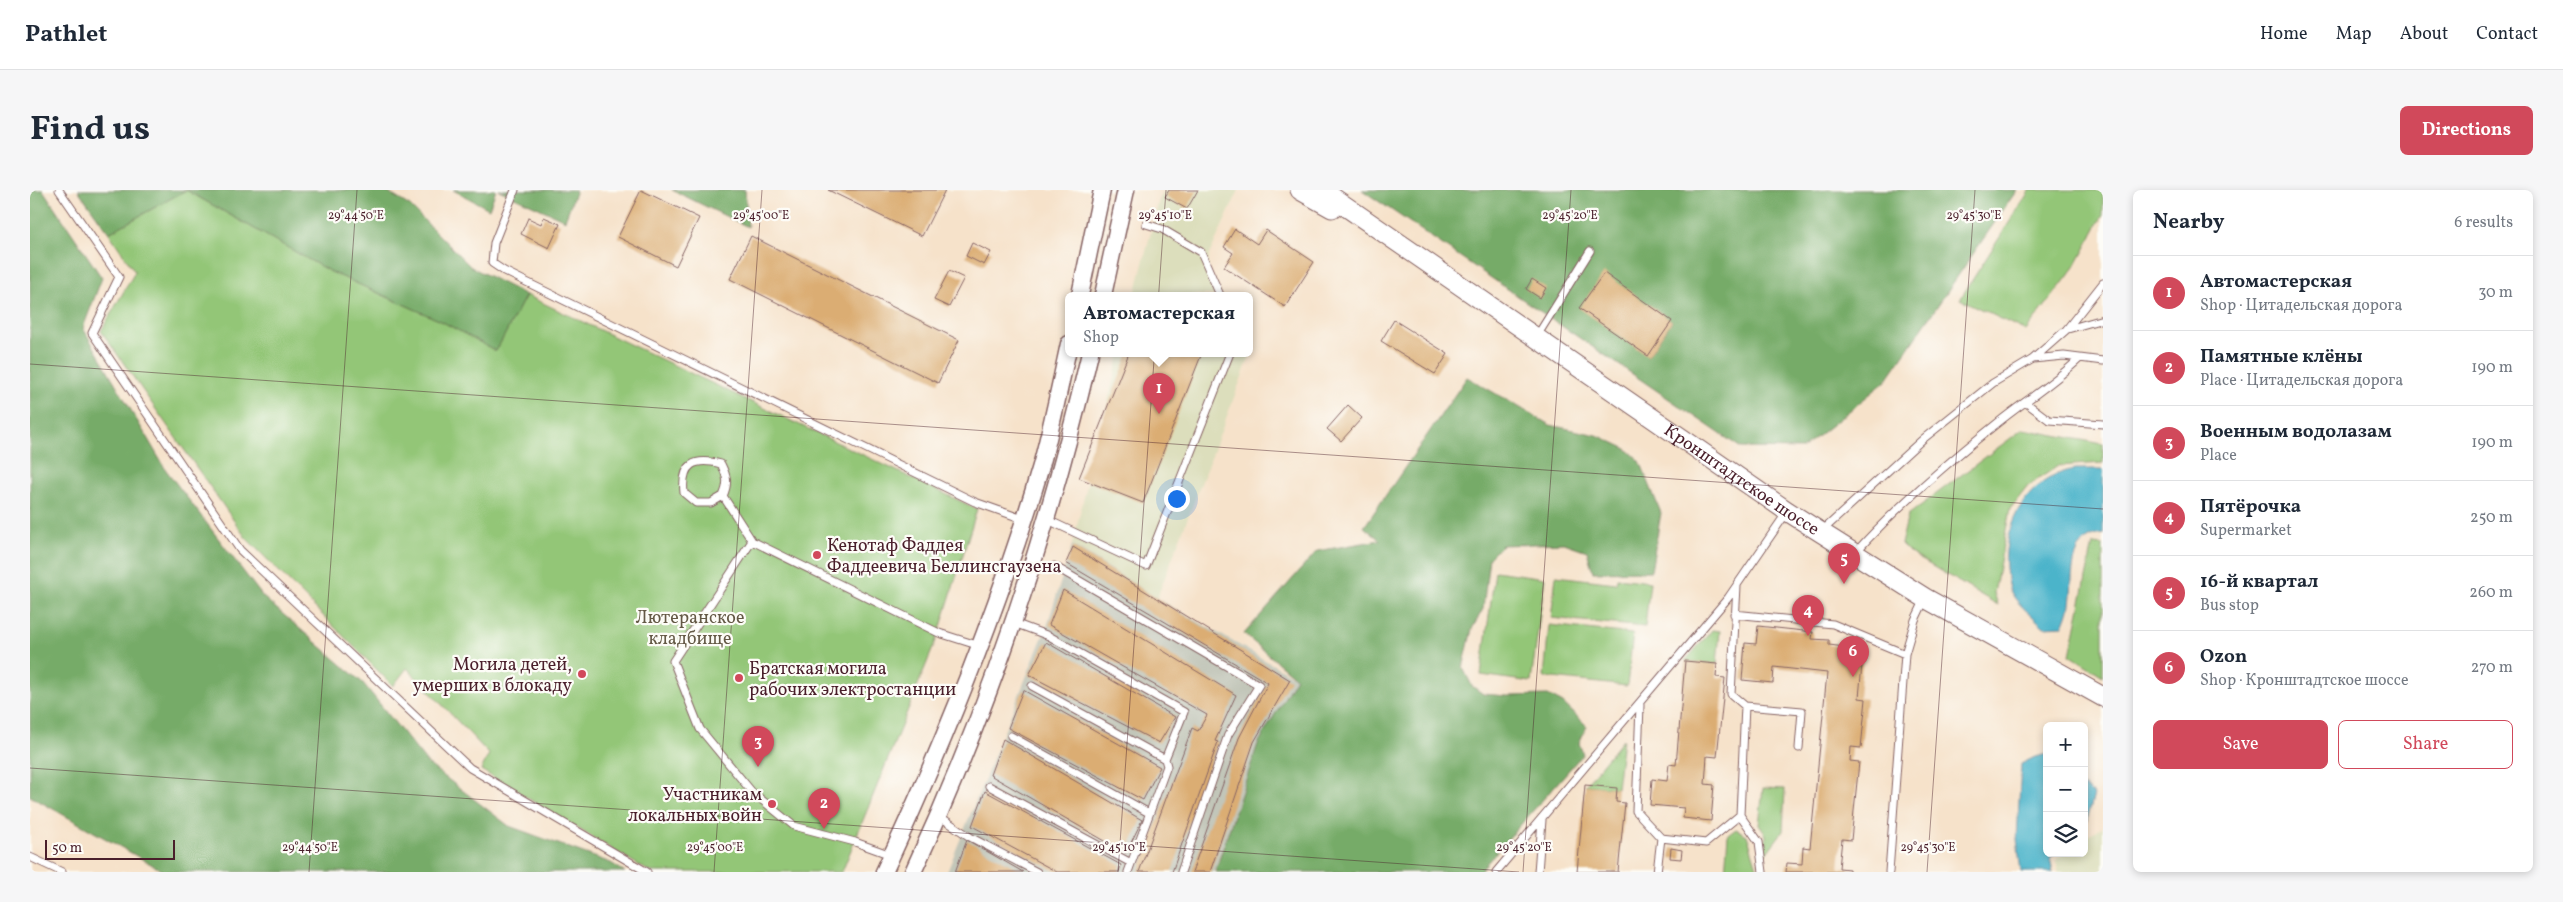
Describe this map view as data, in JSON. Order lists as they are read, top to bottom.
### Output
{
  "streets": {
    "main road": ["Кронштадтское шоссе"]
  },
  "parks": ["Лютеранское кладбище"],
  "places": [
    "Кенотаф Фаддея Фаддеевича Беллинсгаузена",
    "Могила детей, умерших в блокаду",
    "Братская могила рабочих электростанции",
    "Участникам локальных войн"
  ],
  "scale_bar": "50 m",
  "page": {
    "header": "Pathlet",
    "nav": [
      "Home",
      "Map",
      "About",
      "Contact"
    ],
    "title": "Find us",
    "buttons": [
      "Directions",
      ["Save", "Share"]
    ],
    "heading": ["Nearby", "6 results"],
    "list": [
      {
        "mark": "1",
        "name": "Автомастерская",
        "note": "Shop · Цитадельская дорога",
        "value": "30 m"
      },
      {
        "mark": "2",
        "name": "Памятные клёны",
        "note": "Place · Цитадельская дорога",
        "value": "190 m"
      },
      {
        "mark": "3",
        "name": "Военным водолазам",
        "note": "Place",
        "value": "190 m"
      },
      {
        "mark": "4",
        "name": "Пятёрочка",
        "note": "Supermarket",
        "value": "250 m"
      },
      {
        "mark": "5",
        "name": "16-й квартал",
        "note": "Bus stop",
        "value": "260 m"
      },
      {
        "mark": "6",
        "name": "Ozon",
        "note": "Shop · Кронштадтское шоссе",
        "value": "270 m"
      }
    ],
    "popup": ["Автомастерская", "Shop"],
    "pins": [
      "1",
      "5",
      "4",
      "6",
      "3",
      "2"
    ],
    "map_buttons": ["+", "−"],
    "scale": "50 m"
  },
  "coordinates": [
    "29°44'50\"E",
    "29°45'00\"E",
    "29°45'10\"E",
    "29°45'20\"E",
    "29°45'30\"E"
  ]
}
